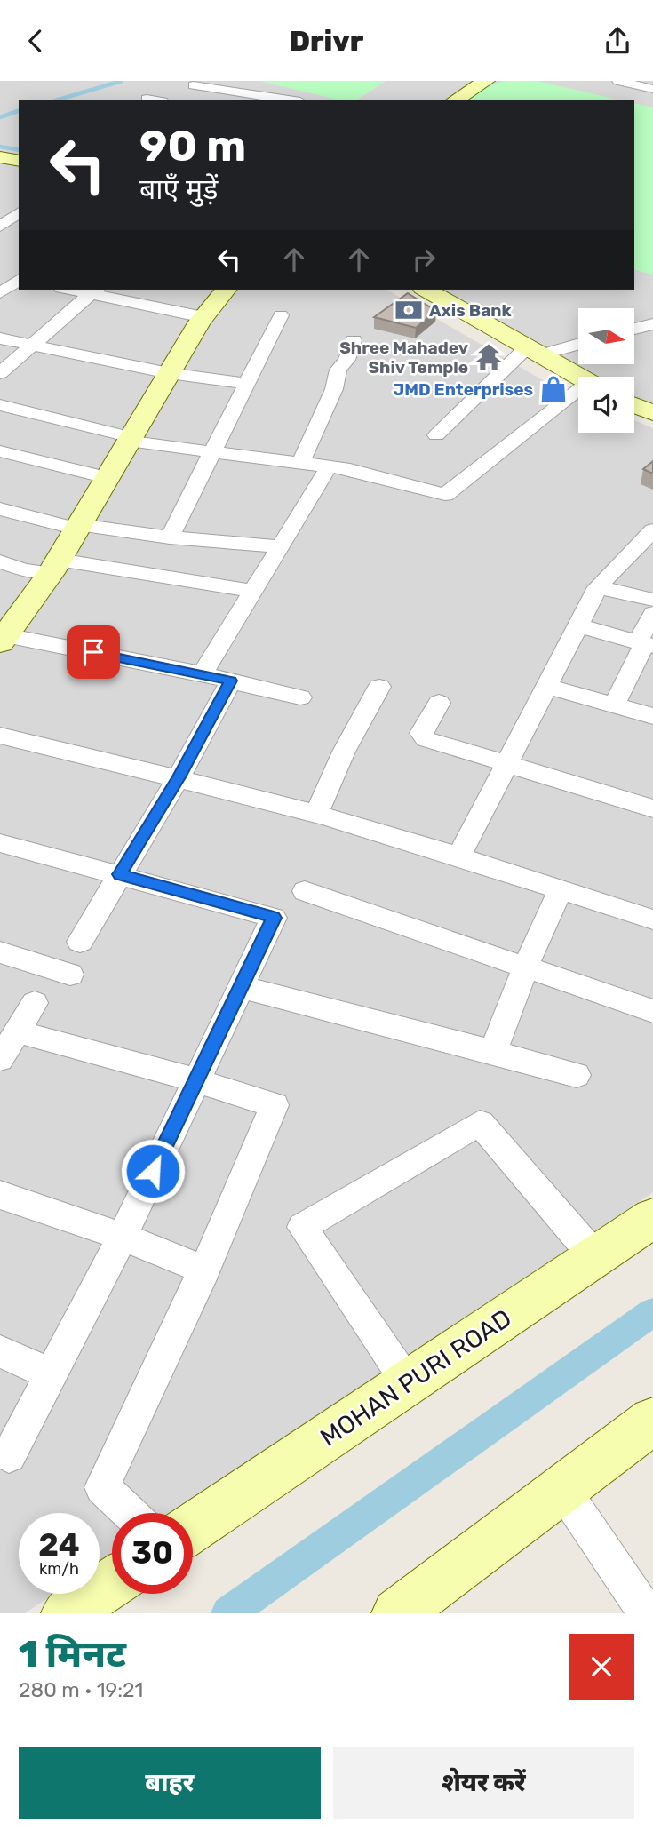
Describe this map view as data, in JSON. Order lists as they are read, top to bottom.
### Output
{
  "streets": {
    "street": ["MOHAN PURI ROAD"]
  },
  "places": {
    "bank": ["Axis Bank"],
    "temple": ["Shree Mahadev Shiv Temple"],
    "shop": ["JMD Enterprises"]
  },
  "north": "right",
  "page": {
    "header": "Drivr",
    "turn": ["90 m", "बाएँ मुड़ें"],
    "speed": "24 km/h",
    "limit": "30",
    "heading": ["1 मिनट", "280 m · 19:21"],
    "buttons": ["बाहर", "शेयर करें"]
  }
}
